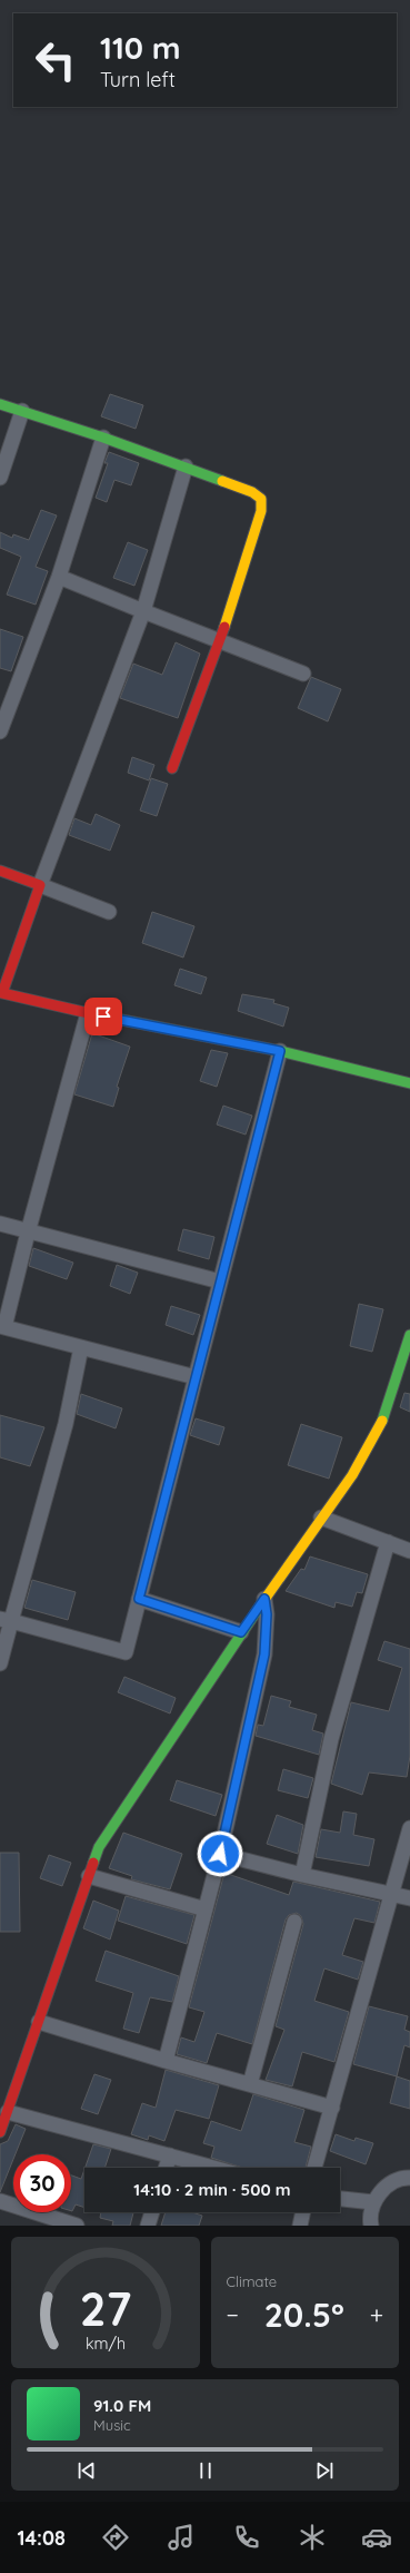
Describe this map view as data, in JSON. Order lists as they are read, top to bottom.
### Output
{
  "page": {
    "turn": ["110 m", "Turn left"],
    "limit": "30",
    "trip": "14:10 · 2 min · 500 m",
    "tile": "Climate",
    "heat": ["−", "20.5°", "+"],
    "song": ["91.0 FM", "Music"],
    "tabs": "14:08",
    "gauge": ["27", "km/h"]
  }
}
